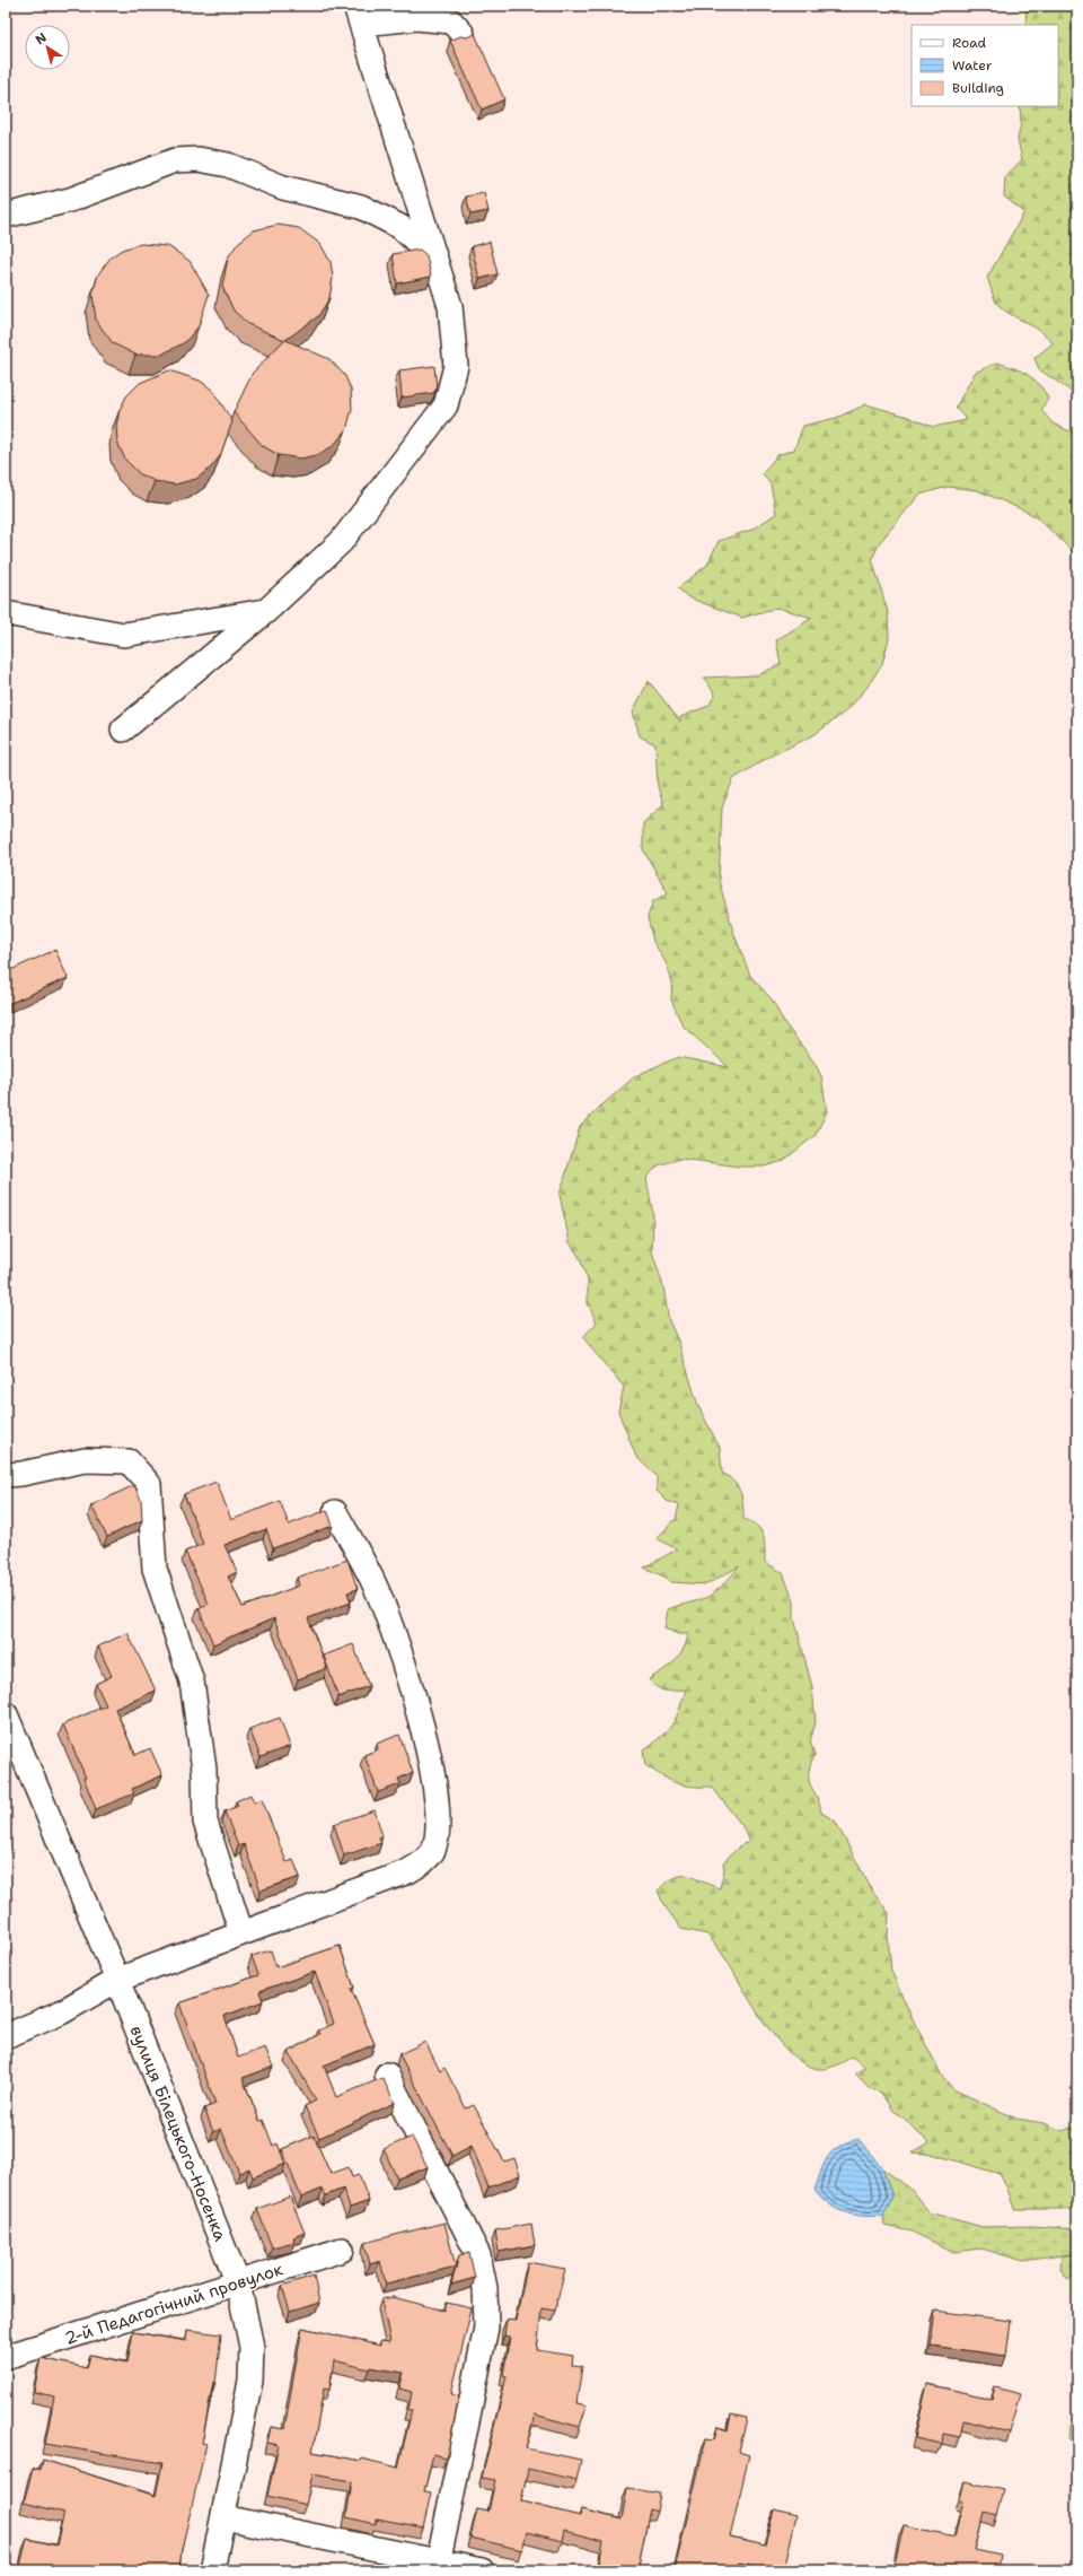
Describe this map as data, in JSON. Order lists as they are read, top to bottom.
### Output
{
  "streets": {
    "street": ["вулиця Білецького-Носенка", "2-й Педагогічний провулок"]
  },
  "crossings": [
    ["вулиця Білецького-Носенка", "2-й Педагогічний провулок"]
  ],
  "legend": ["Road", "Water", "Building"],
  "north": "top left"
}
